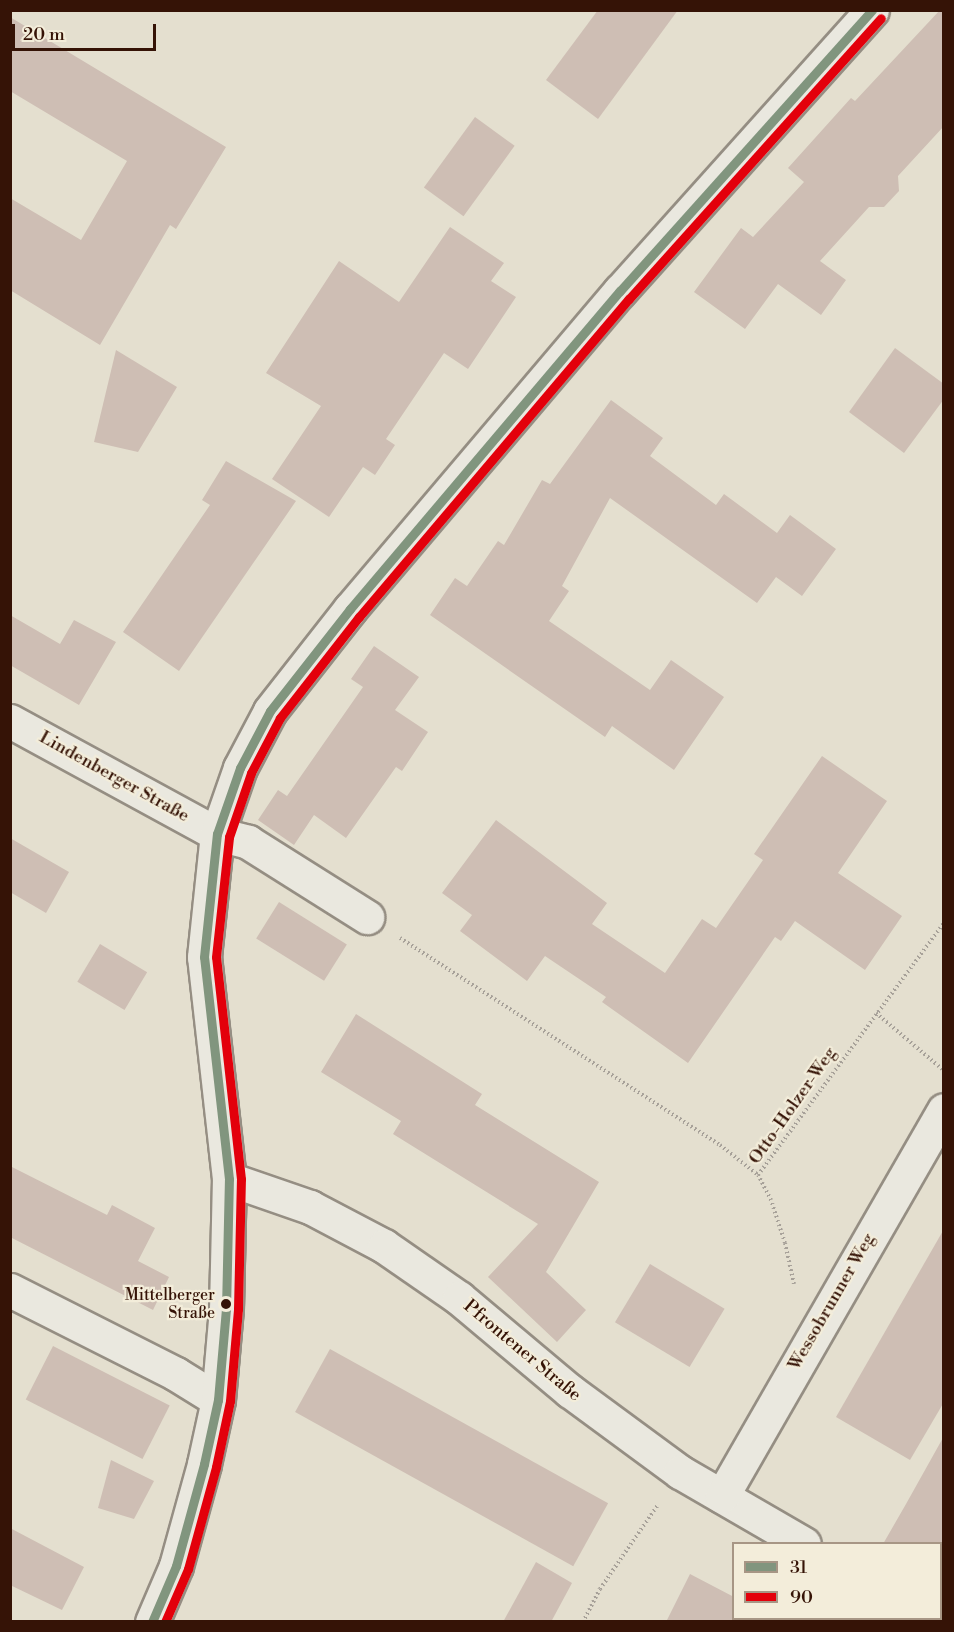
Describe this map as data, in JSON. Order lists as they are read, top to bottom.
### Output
{
  "streets": {
    "street": ["Lindenberger Straße", "Wessobrunner Weg", "Pfrontener Straße"],
    "path": ["Otto-Holzer-Weg"]
  },
  "crossings": [
    ["Wessobrunner Weg", "Pfrontener Straße"]
  ],
  "places": ["Mittelberger Straße"],
  "lines": ["transit line 31", "transit line 90"],
  "legend": ["31", "90"],
  "scale_bar": "20 m"
}
